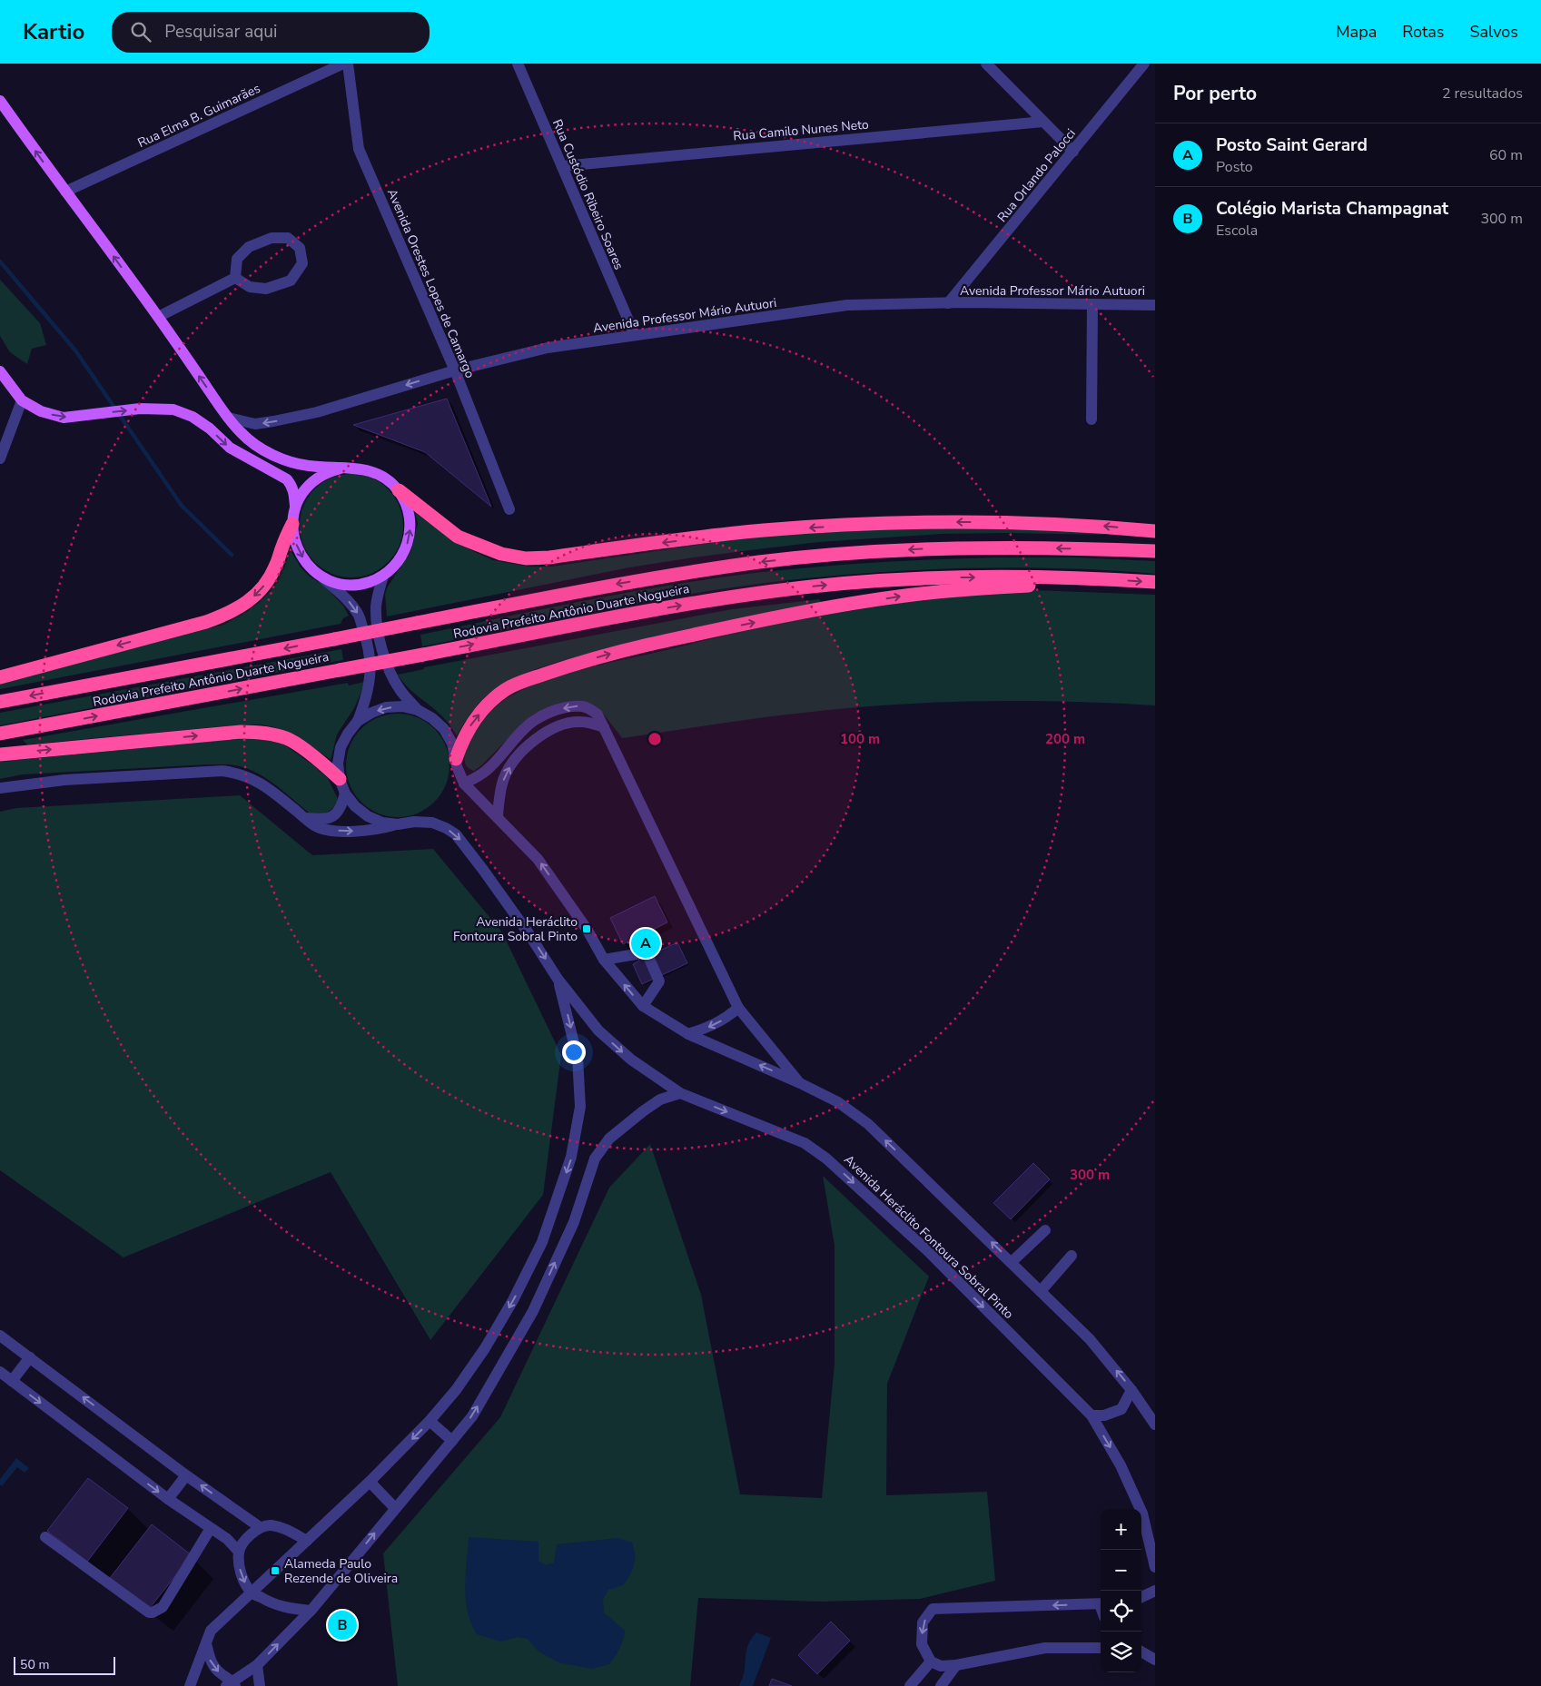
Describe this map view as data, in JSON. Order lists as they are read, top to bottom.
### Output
{
  "streets": {
    "highway": ["Rodovia Prefeito Antônio Duarte Nogueira"],
    "street": [
      "Rua Elma B. Guimarães",
      "Rua Camilo Nunes Neto",
      "Rua Orlando Palocci",
      "Rua Custódio Ribeiro Soares",
      "Avenida Orestes Lopes de Camargo",
      "Avenida Professor Mário Autuori",
      "Avenida Heráclito Fontoura Sobral Pinto"
    ]
  },
  "crossings": [
    ["Rua Camilo Nunes Neto", "Rua Custódio Ribeiro Soares"],
    ["Rua Orlando Palocci", "Avenida Professor Mário Autuori"],
    ["Rua Custódio Ribeiro Soares", "Avenida Professor Mário Autuori"],
    ["Avenida Orestes Lopes de Camargo", "Avenida Professor Mário Autuori"]
  ],
  "places": {
    "transit": ["Avenida Heráclito Fontoura Sobral Pinto", "Alameda Paulo Rezende de Oliveira"]
  },
  "scale_bar": "50 m",
  "page": {
    "header": "Kartio",
    "search": "Pesquisar aqui",
    "nav": ["Mapa", "Rotas", "Salvos"],
    "heading": ["Por perto", "2 resultados"],
    "list": [
      {
        "mark": "A",
        "name": "Posto Saint Gerard",
        "note": "Posto",
        "value": "60 m"
      },
      {
        "mark": "B",
        "name": "Colégio Marista Champagnat",
        "note": "Escola",
        "value": "300 m"
      }
    ],
    "pins": ["A", "B"],
    "map_buttons": ["+", "−"],
    "scale": "50 m"
  },
  "rings": ["100 m", "200 m", "300 m"]
}
